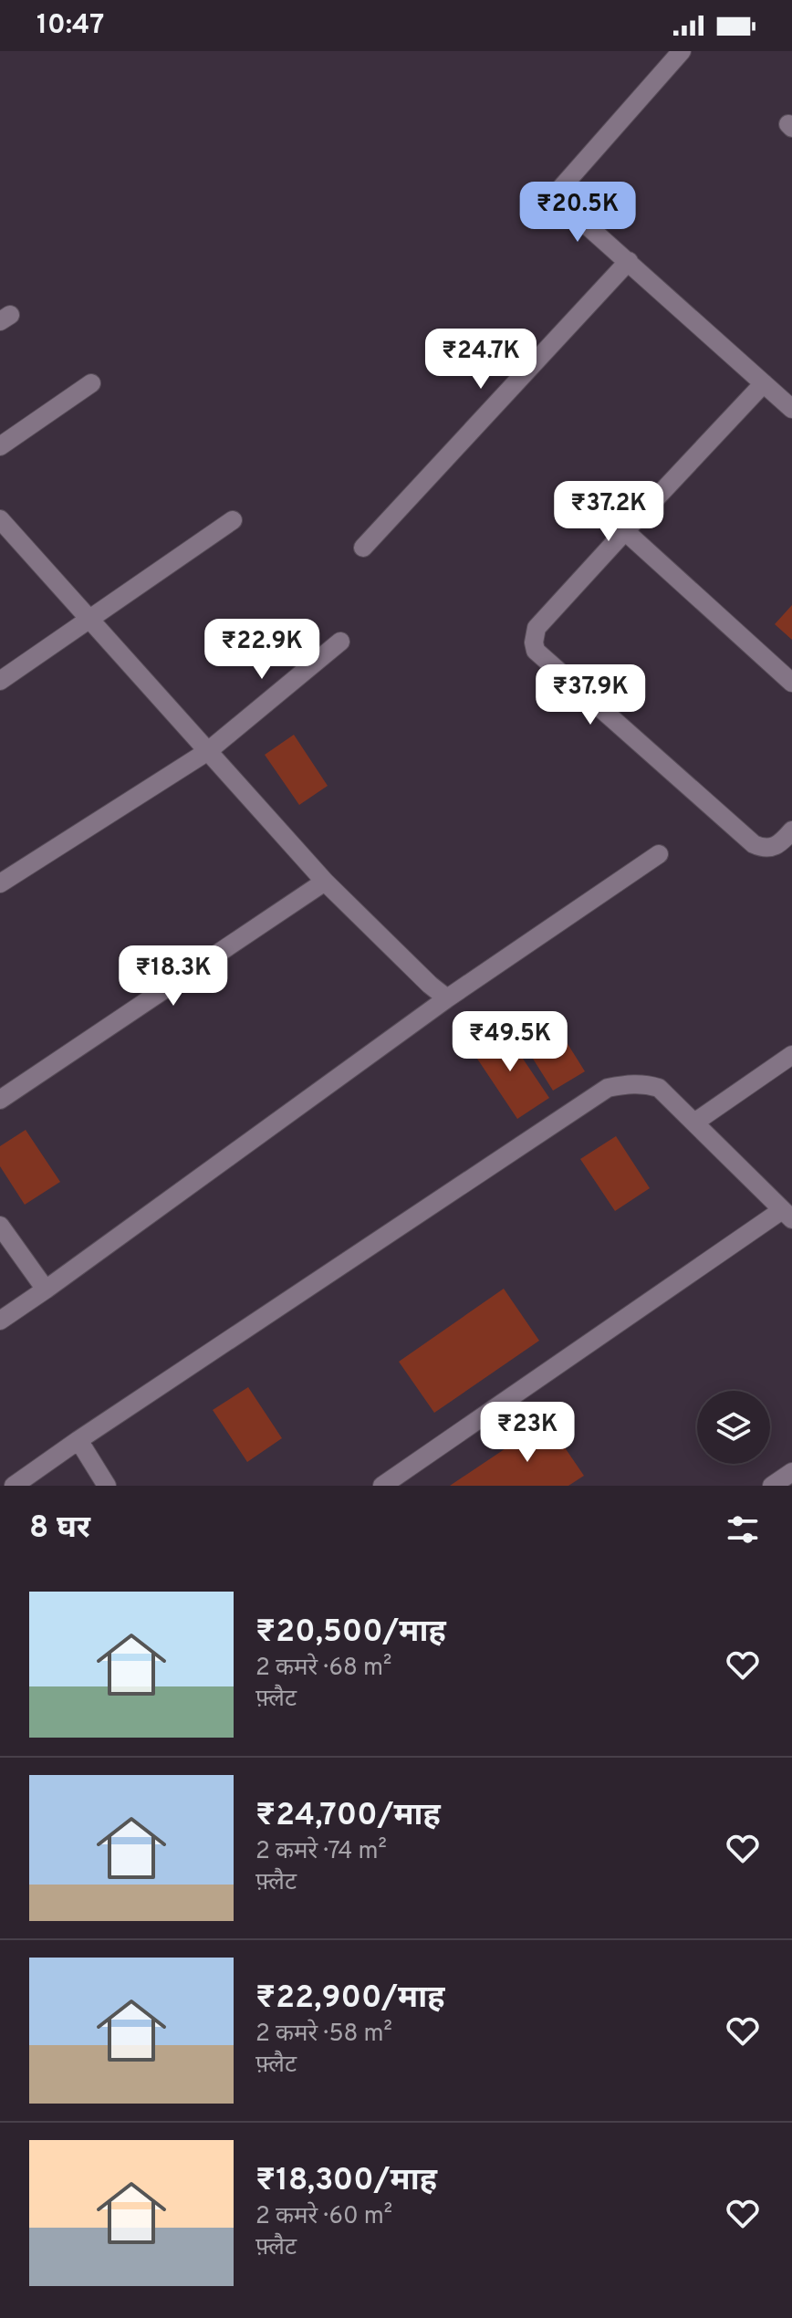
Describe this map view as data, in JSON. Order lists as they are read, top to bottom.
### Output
{
  "page": {
    "status": "10:47",
    "price": [
      "₹20.5K",
      "₹24.7K",
      "₹37.2K",
      "₹22.9K",
      "₹37.9K",
      "₹18.3K",
      "₹49.5K",
      "₹23K"
    ],
    "heading": "8 घर",
    "list": [
      {
        "name": "₹20,500/माह",
        "note": "2 कमरे · 68 m² · फ़्लैट"
      },
      {
        "name": "₹24,700/माह",
        "note": "2 कमरे · 74 m² · फ़्लैट"
      },
      {
        "name": "₹22,900/माह",
        "note": "2 कमरे · 58 m² · फ़्लैट"
      },
      {
        "name": "₹18,300/माह",
        "note": "2 कमरे · 60 m² · फ़्लैट"
      }
    ]
  }
}
